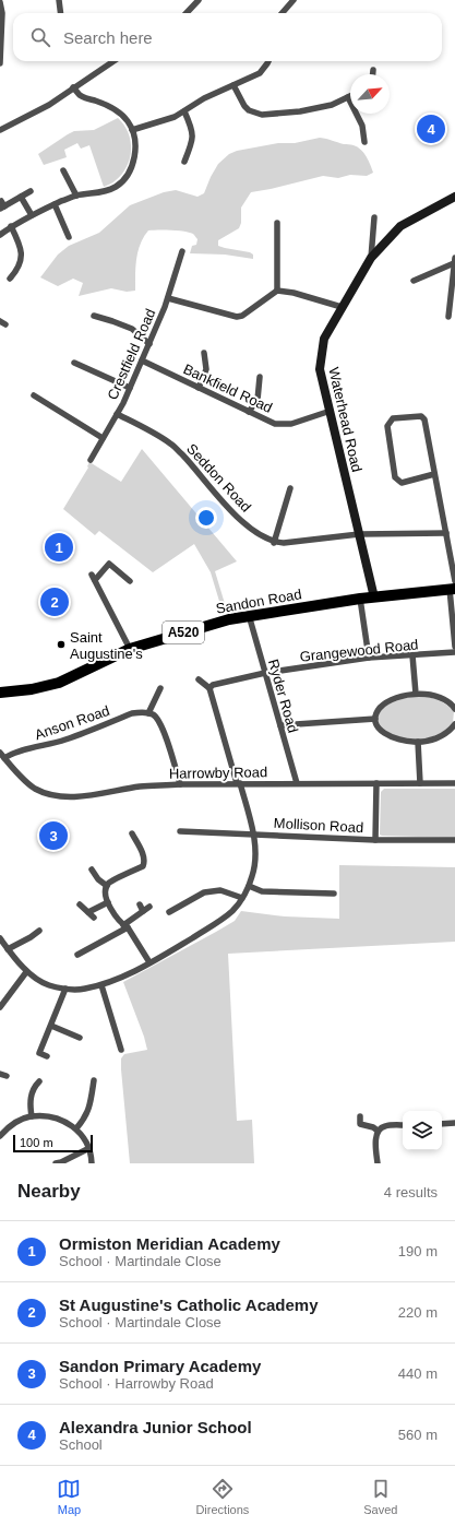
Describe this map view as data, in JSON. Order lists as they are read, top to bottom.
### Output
{
  "streets": {
    "highway": ["Sandon Road", "A520"],
    "street": [
      "Crestfield Road",
      "Bankfield Road",
      "Waterhead Road",
      "Seddon Road",
      "Grangewood Road",
      "Ryder Road",
      "Anson Road",
      "Harrowby Road",
      "Mollison Road"
    ]
  },
  "crossings": [
    ["Crestfield Road", "Bankfield Road"],
    ["Crestfield Road", "Seddon Road"],
    ["Bankfield Road", "Waterhead Road"],
    ["Waterhead Road", "Seddon Road"],
    ["Waterhead Road", "Sandon Road"],
    ["Sandon Road", "Ryder Road"],
    ["Grangewood Road", "Ryder Road"],
    ["Ryder Road", "Harrowby Road"],
    ["Anson Road", "Harrowby Road"]
  ],
  "places": ["Saint Augustine's"],
  "scale_bar": "100 m",
  "north": "top right",
  "page": {
    "search": "Search here",
    "pins": [
      "4",
      "1",
      "2",
      "3"
    ],
    "scale": "100 m",
    "heading": ["Nearby", "4 results"],
    "list": [
      {
        "mark": "1",
        "name": "Ormiston Meridian Academy",
        "note": "School · Martindale Close",
        "value": "190 m"
      },
      {
        "mark": "2",
        "name": "St Augustine's Catholic Academy",
        "note": "School · Martindale Close",
        "value": "220 m"
      },
      {
        "mark": "3",
        "name": "Sandon Primary Academy",
        "note": "School · Harrowby Road",
        "value": "440 m"
      },
      {
        "mark": "4",
        "name": "Alexandra Junior School",
        "note": "School",
        "value": "560 m"
      }
    ],
    "nav": ["Map", "Directions", "Saved"]
  }
}
